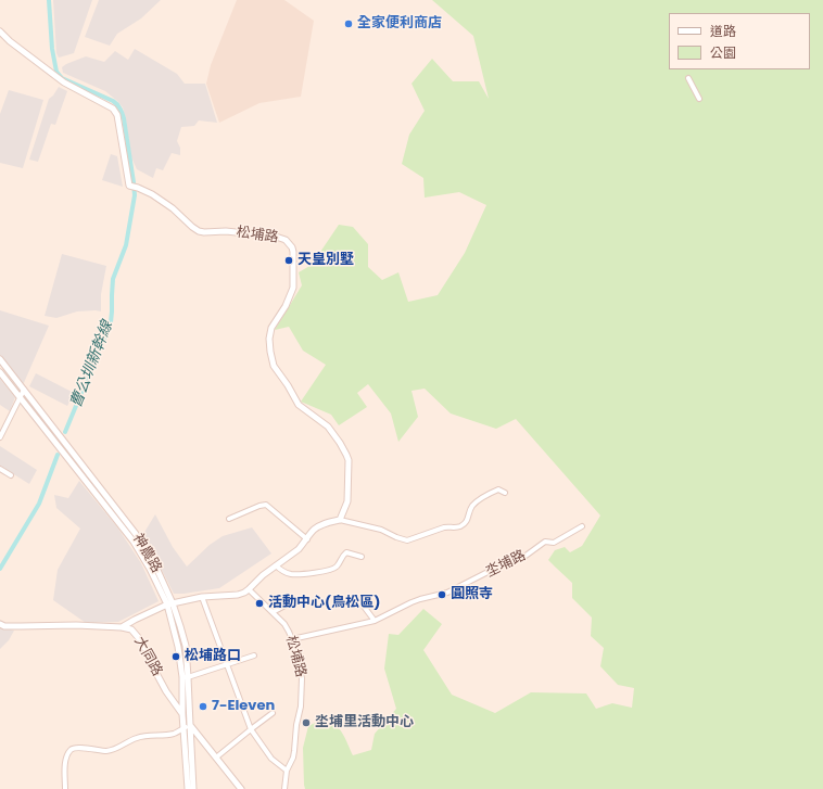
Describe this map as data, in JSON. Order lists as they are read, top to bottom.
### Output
{
  "streets": {
    "street": [
      "松埔路",
      "神農路",
      "坔埔路",
      "大同路"
    ]
  },
  "crossings": [
    ["松埔路", "坔埔路"],
    ["神農路", "大同路"]
  ],
  "water": ["曹公圳新幹線"],
  "places": [
    "全家便利商店",
    "天皇別墅",
    "圓照寺",
    "活動中心(鳥松區)",
    "松埔路口",
    "7-Eleven",
    "坔埔里活動中心"
  ],
  "legend": ["道路", "公園"]
}
